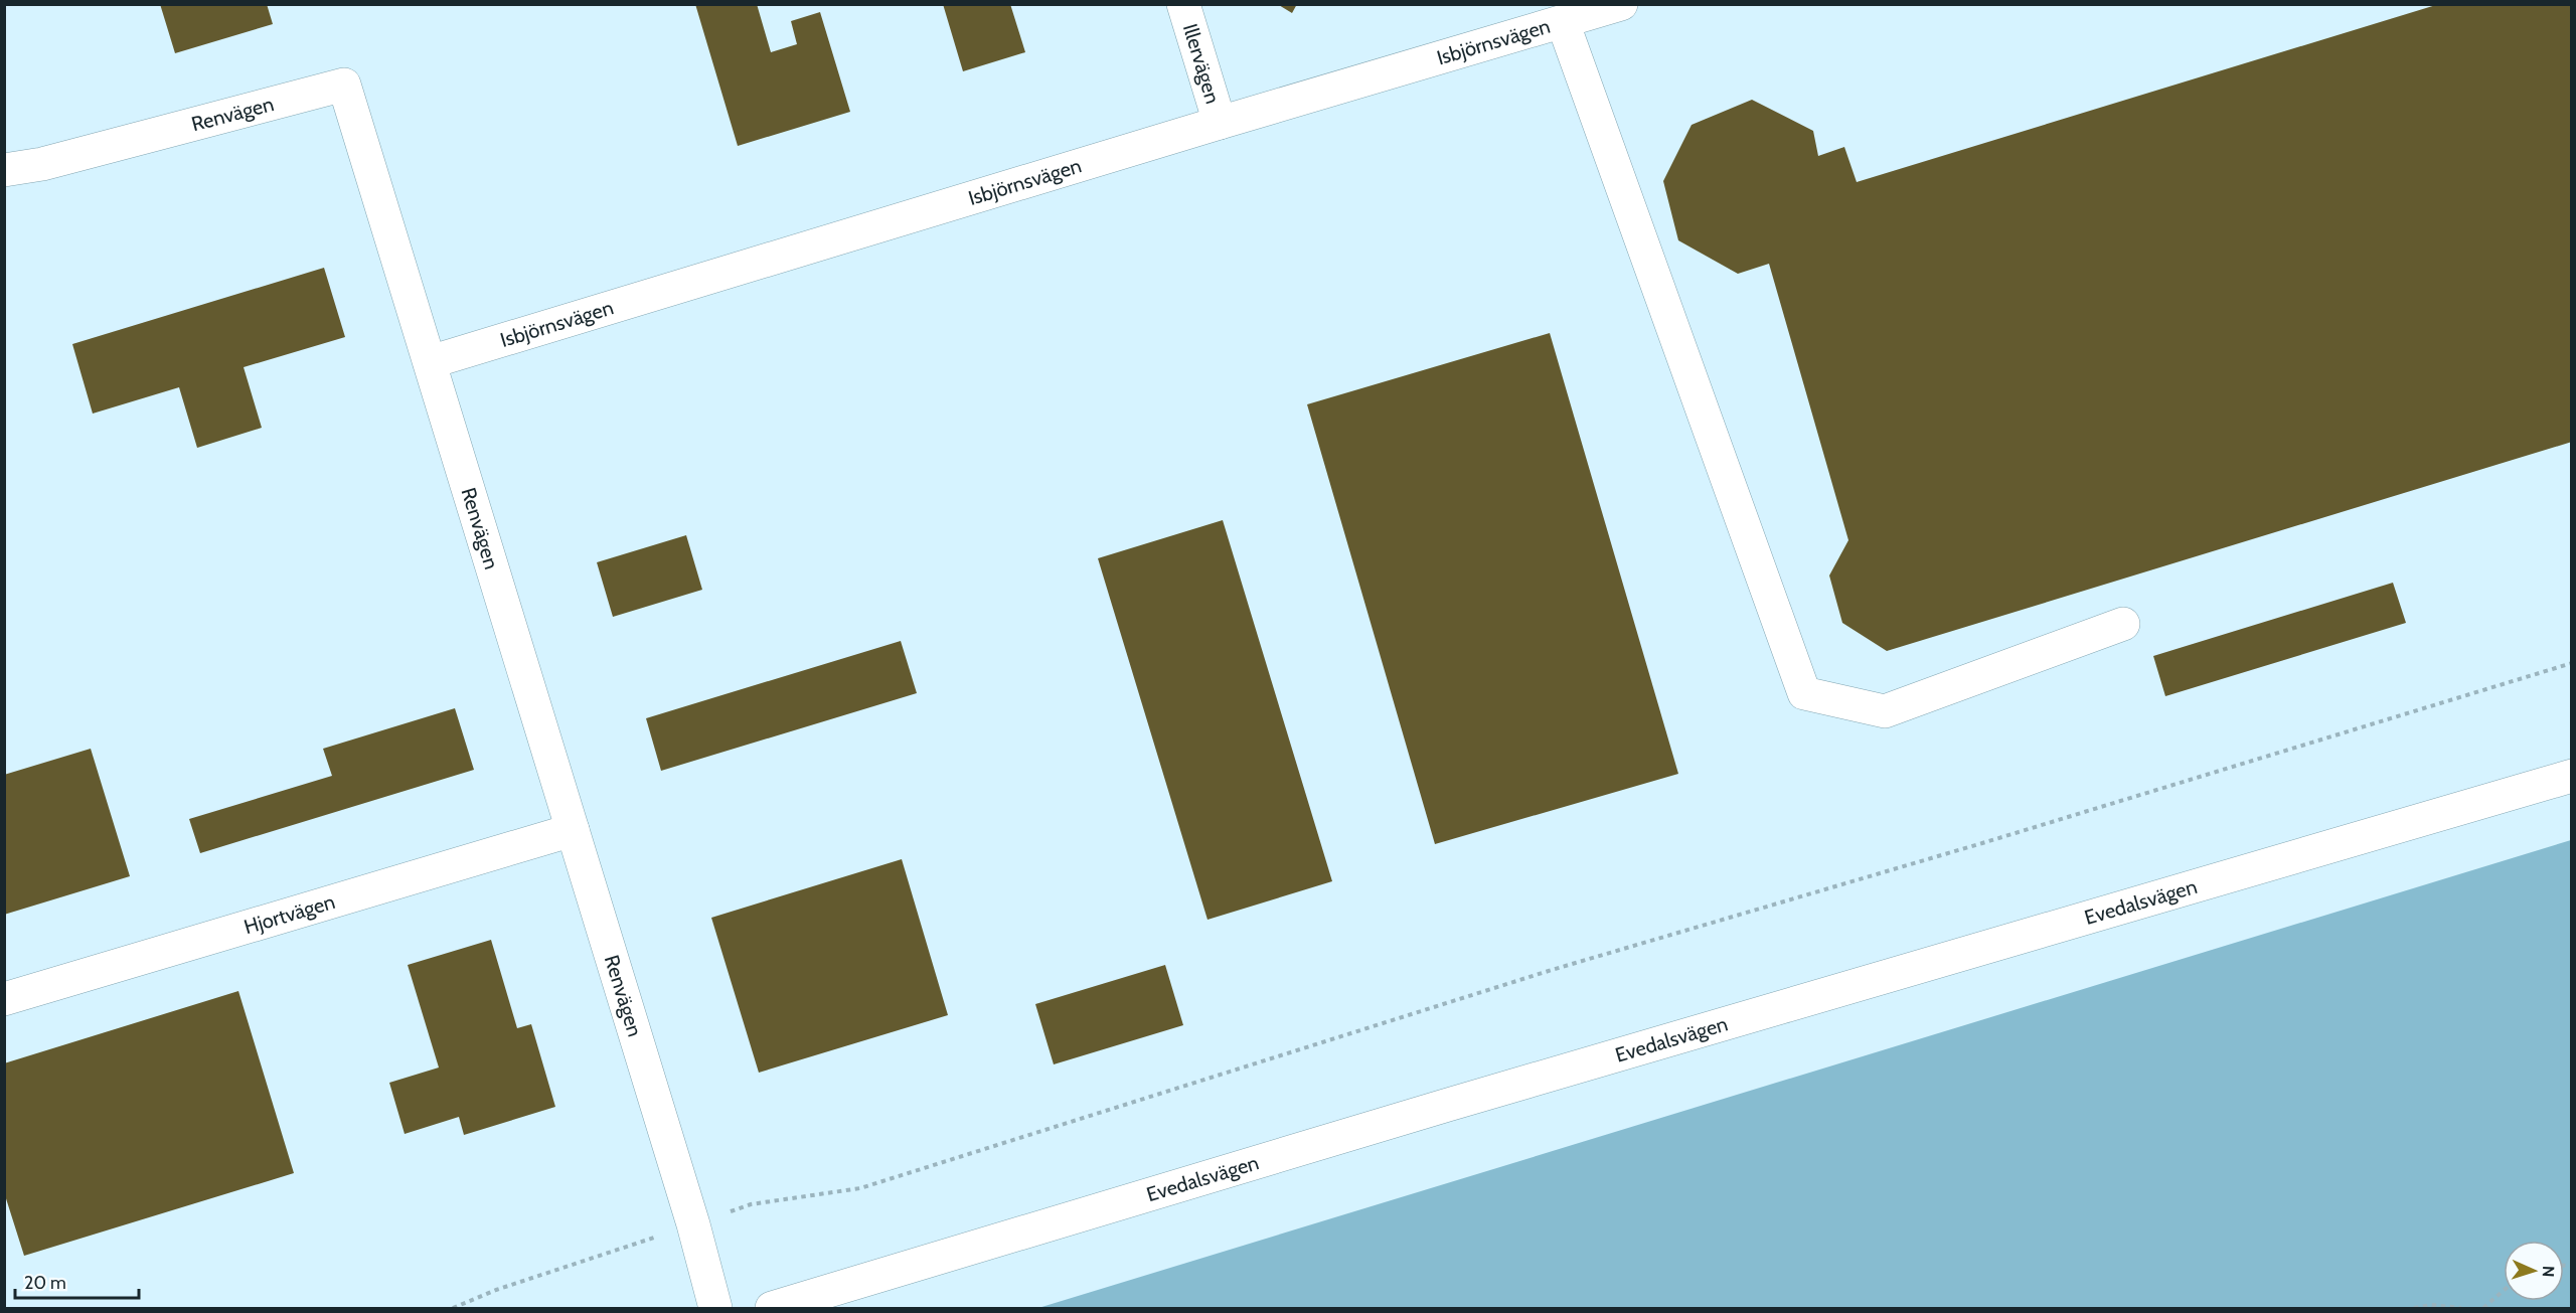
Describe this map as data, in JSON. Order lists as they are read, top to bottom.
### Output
{
  "streets": {
    "street": [
      "Isbjörnsvägen",
      "Illervägen",
      "Renvägen",
      "Evedalsvägen",
      "Hjortvägen"
    ]
  },
  "crossings": [
    ["Isbjörnsvägen", "Illervägen"],
    ["Isbjörnsvägen", "Renvägen"],
    ["Renvägen", "Hjortvägen"]
  ],
  "scale_bar": "20 m",
  "north": "right"
}
